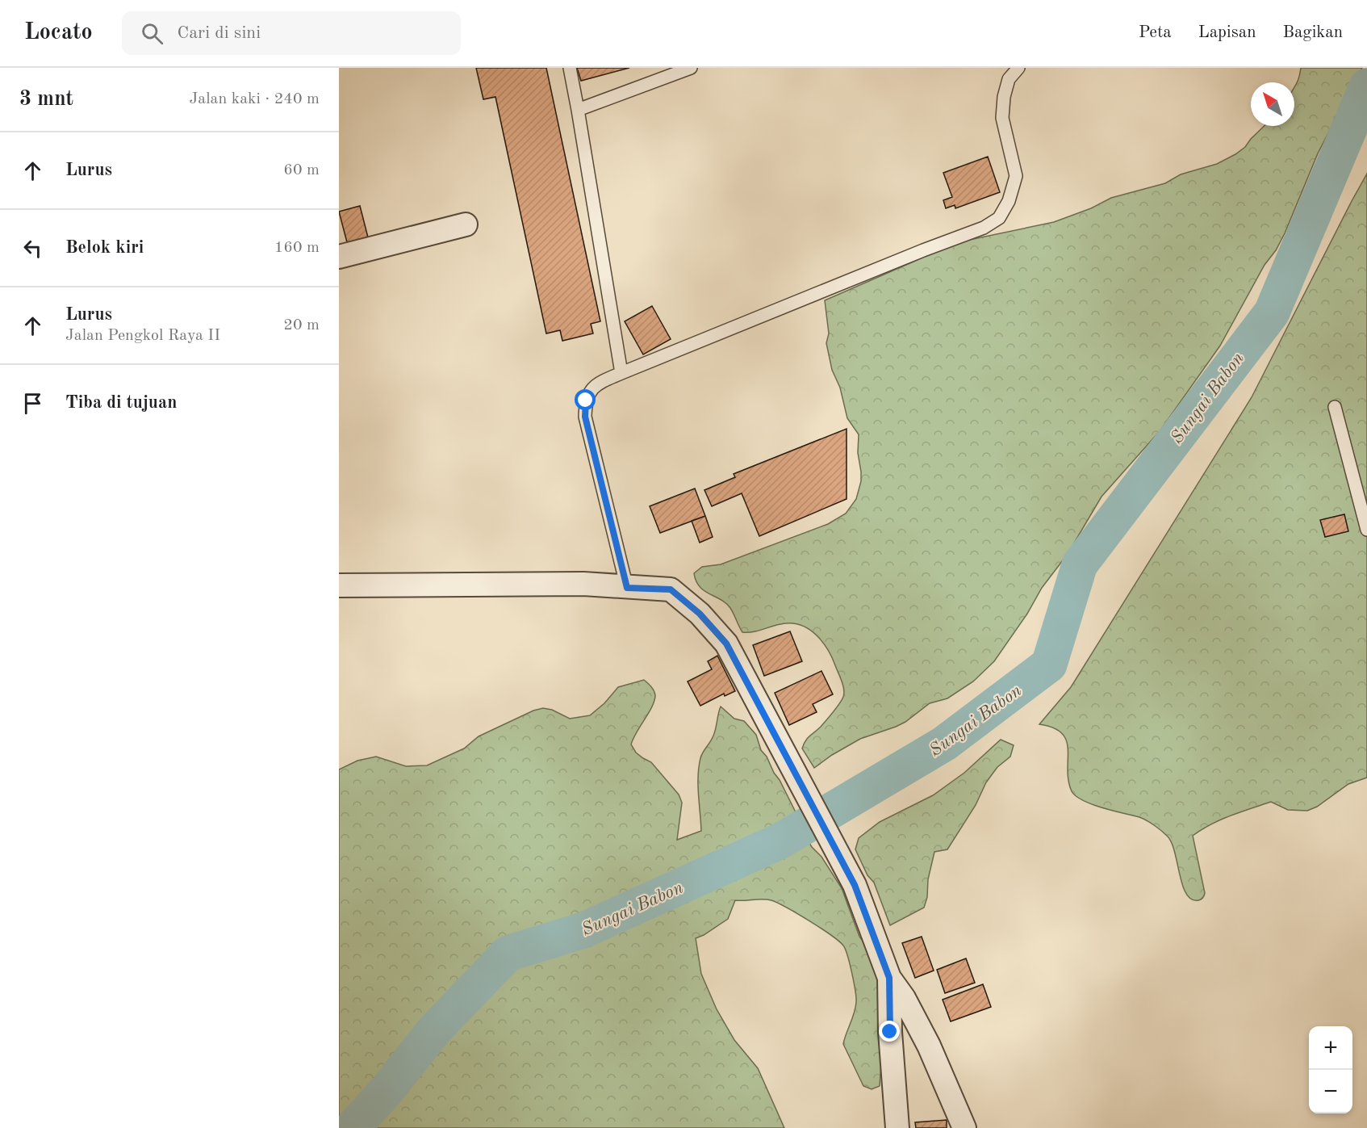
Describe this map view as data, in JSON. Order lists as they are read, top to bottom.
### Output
{
  "water": ["Sungai Babon"],
  "north": "top left",
  "page": {
    "header": "Locato",
    "search": "Cari di sini",
    "nav": ["Peta", "Lapisan", "Bagikan"],
    "heading": ["3 mnt", "Jalan kaki · 240 m"],
    "list": [
      ["Lurus", "60 m"],
      ["Belok kiri", "160 m"],
      ["Lurus", "Jalan Pengkol Raya II", "20 m"],
      "Tiba di tujuan"
    ],
    "map_buttons": ["+", "−"]
  }
}
